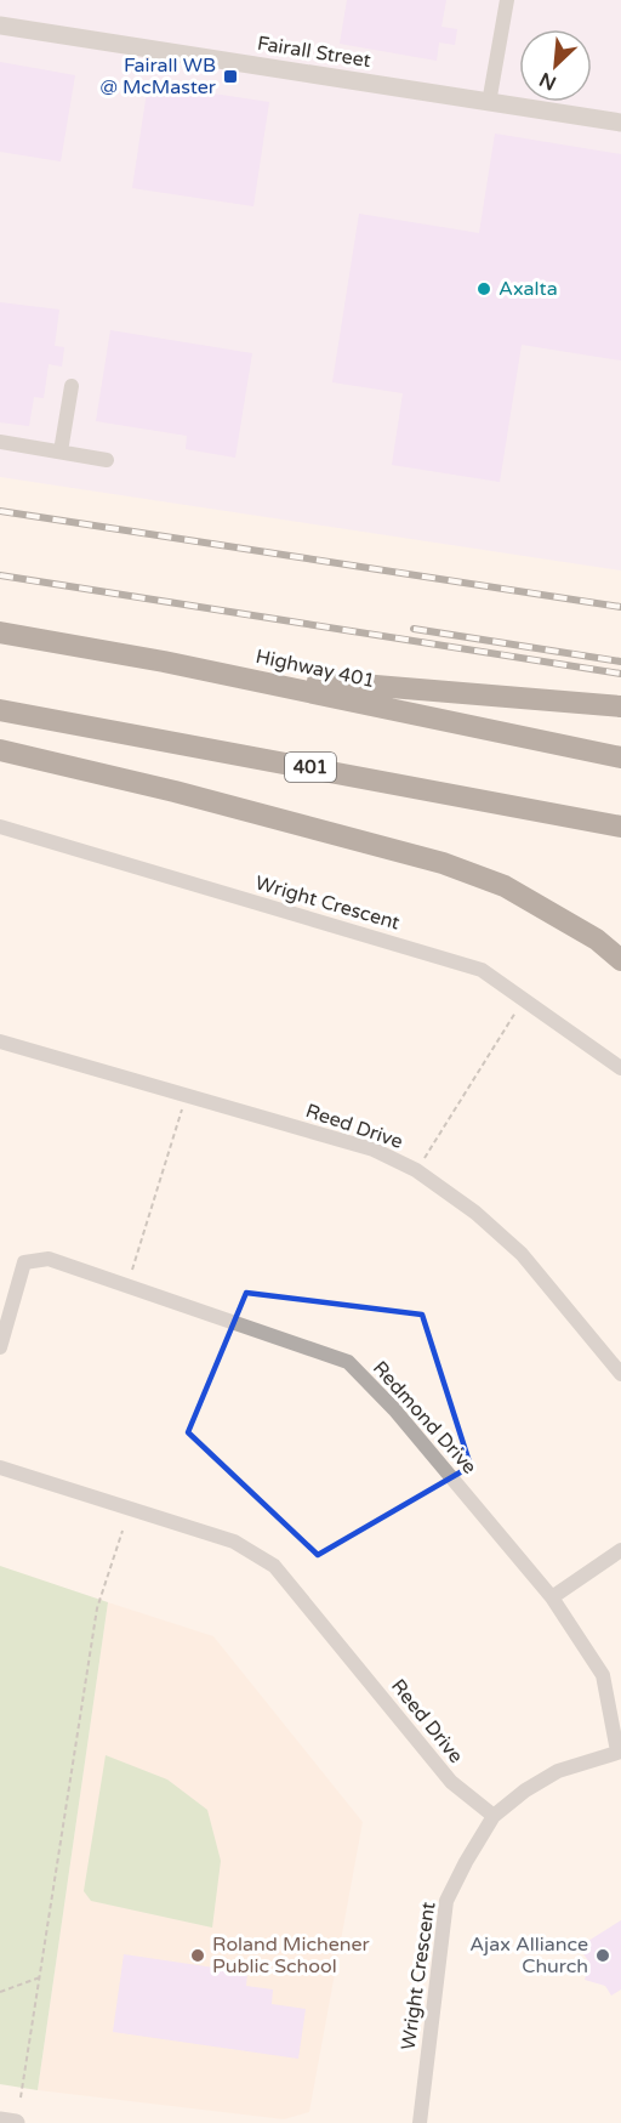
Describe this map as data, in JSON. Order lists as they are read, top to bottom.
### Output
{
  "streets": {
    "highway": ["Highway 401", "401"],
    "street": [
      "Fairall Street",
      "Wright Crescent",
      "Reed Drive",
      "Redmond Drive"
    ]
  },
  "crossings": [
    ["Wright Crescent", "Reed Drive"],
    ["Wright Crescent", "Redmond Drive"]
  ],
  "places": {
    "transit": ["Fairall WB @ McMaster"],
    "other": ["Axalta", "Roland Michener Public School", "Ajax Alliance Church"]
  },
  "north": "bottom left"
}
